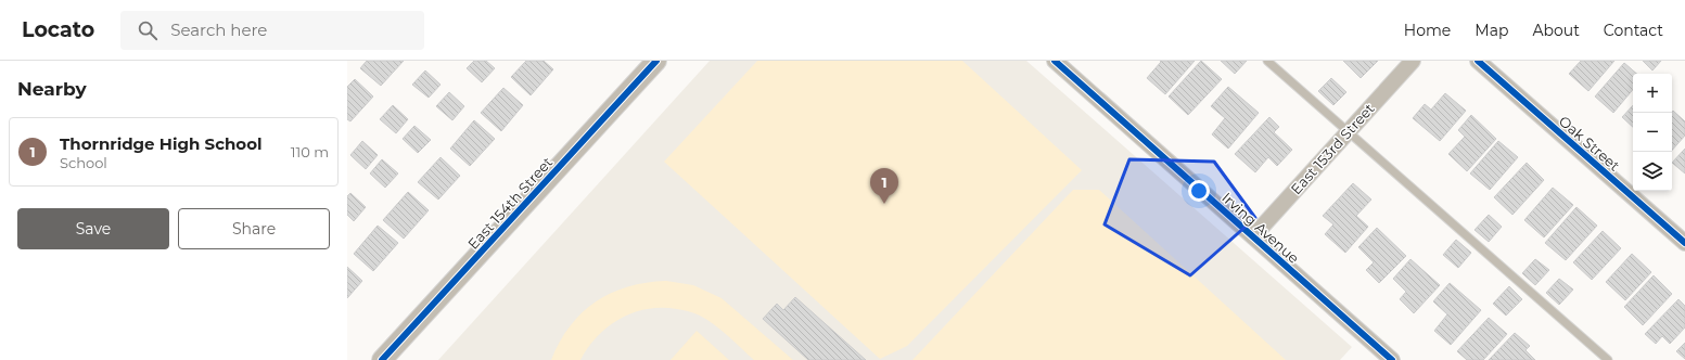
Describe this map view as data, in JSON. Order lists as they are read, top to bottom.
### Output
{
  "streets": {
    "street": [
      "Oak Street",
      "East 153rd Street",
      "East 154th Street",
      "Irving Avenue"
    ]
  },
  "crossings": [
    ["East 153rd Street", "Irving Avenue"]
  ],
  "page": {
    "header": "Locato",
    "search": "Search here",
    "nav": [
      "Home",
      "Map",
      "About",
      "Contact"
    ],
    "heading": "Nearby",
    "map_buttons": ["+", "−"],
    "list": [
      {
        "mark": "1",
        "name": "Thornridge High School",
        "note": "School",
        "value": "110 m"
      }
    ],
    "pins": "1",
    "buttons": ["Save", "Share"]
  }
}
